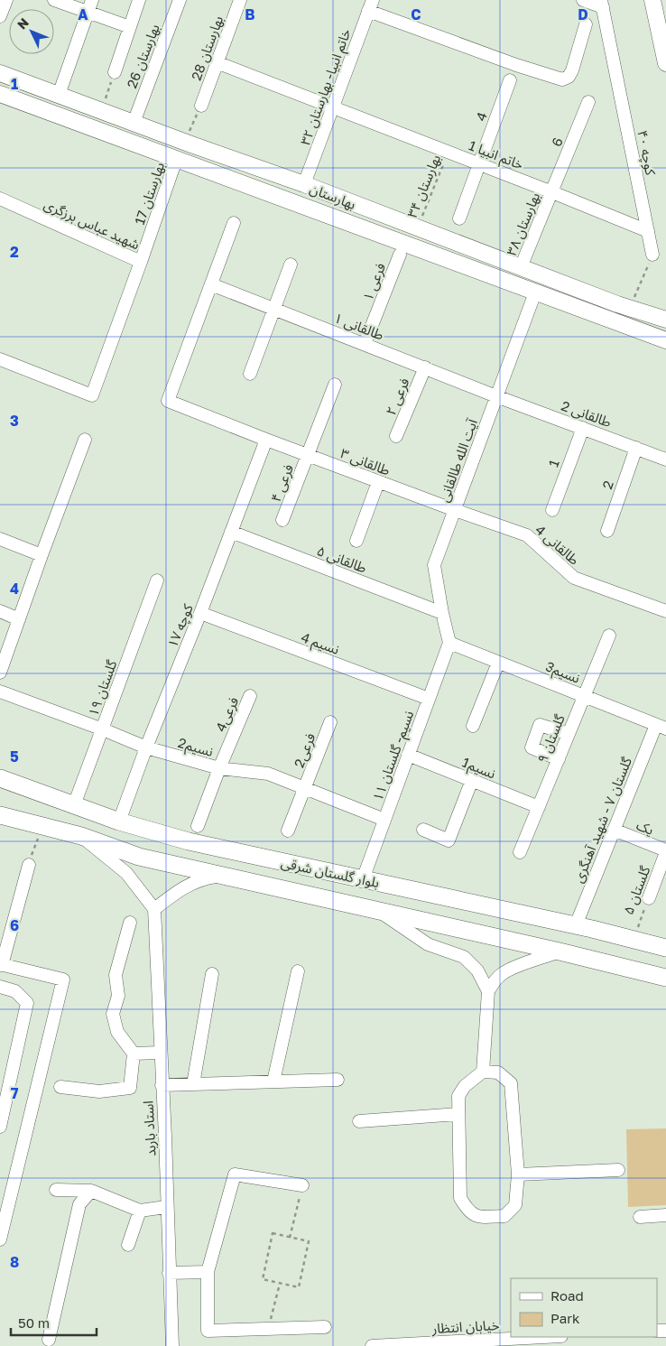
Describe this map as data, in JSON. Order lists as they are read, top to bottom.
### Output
{
  "streets": {
    "main road": ["بلوار گلستان شرقی"],
    "street": [
      "بهارستان 28",
      "بهارستان 26",
      "خاتم انبیا- بهارستان ۳۲",
      "4",
      "6",
      "کوچه ۴۰",
      "خاتم انبیا 1",
      "بهارستان 17",
      "بهارستان",
      "شهید عباس برزگری",
      "بهارستان ۳۸",
      "فرعی ۱",
      "طالقانی ۱",
      "فرعی ۲",
      "طالقانی 2",
      "آیت الله طالقانی",
      "طالقانی ۳",
      "1",
      "فرعی ۴",
      "2",
      "طالقانی 4",
      "طالقانی ۵",
      "کوچه ۱۷",
      "نسیم 4",
      "نسیم3",
      "گلستان ۱۹",
      "فرعی4",
      "گلستان ۹",
      "نسیم2",
      "فرعی2",
      "نسیم- گلستان ۱۱",
      "نسیم1",
      "گلستان ۷ - شهید آهنگری",
      "یک",
      "گلستان ۵",
      "استاد باربد",
      "خیابان انتظار"
    ],
    "path": ["بهارستان ۳۴"]
  },
  "crossings": [
    ["بهارستان 28", "خاتم انبیا 1"],
    ["بهارستان 26", "بهارستان"],
    ["خاتم انبیا- بهارستان ۳۲", "خاتم انبیا 1"],
    ["خاتم انبیا- بهارستان ۳۲", "بهارستان"],
    ["4", "خاتم انبیا 1"],
    ["6", "خاتم انبیا 1"],
    ["6", "بهارستان ۳۸"],
    ["کوچه ۴۰", "خاتم انبیا 1"],
    ["خاتم انبیا 1", "بهارستان ۳۴"],
    ["خاتم انبیا 1", "بهارستان ۳۸"],
    ["بهارستان ۳۴", "بهارستان"],
    ["بهارستان 17", "بهارستان"],
    ["بهارستان 17", "شهید عباس برزگری"],
    ["بهارستان", "بهارستان ۳۸"],
    ["بهارستان", "آیت الله طالقانی"],
    ["فرعی ۱", "طالقانی ۱"],
    ["طالقانی ۱", "فرعی ۲"],
    ["طالقانی ۱", "طالقانی 2"],
    ["طالقانی ۱", "آیت الله طالقانی"],
    ["طالقانی ۱", "طالقانی ۳"],
    ["طالقانی 2", "آیت الله طالقانی"],
    ["طالقانی 2", "1"],
    ["طالقانی 2", "2"],
    ["آیت الله طالقانی", "طالقانی ۳"],
    ["آیت الله طالقانی", "طالقانی 4"],
    ["آیت الله طالقانی", "طالقانی ۵"],
    ["آیت الله طالقانی", "نسیم3"],
    ["آیت الله طالقانی", "نسیم- گلستان ۱۱"],
    ["طالقانی ۳", "فرعی ۴"],
    ["طالقانی ۳", "طالقانی 4"],
    ["طالقانی ۳", "کوچه ۱۷"],
    ["طالقانی ۵", "کوچه ۱۷"],
    ["کوچه ۱۷", "نسیم 4"],
    ["کوچه ۱۷", "نسیم2"],
    ["کوچه ۱۷", "بلوار گلستان شرقی"],
    ["نسیم 4", "نسیم- گلستان ۱۱"],
    ["نسیم3", "گلستان ۹"],
    ["نسیم3", "نسیم- گلستان ۱۱"],
    ["نسیم3", "گلستان ۷ - شهید آهنگری"],
    ["گلستان ۱۹", "نسیم2"],
    ["گلستان ۱۹", "بلوار گلستان شرقی"],
    ["فرعی4", "نسیم2"],
    ["گلستان ۹", "نسیم1"],
    ["نسیم2", "فرعی2"],
    ["نسیم2", "نسیم- گلستان ۱۱"],
    ["نسیم- گلستان ۱۱", "نسیم1"],
    ["نسیم- گلستان ۱۱", "بلوار گلستان شرقی"],
    ["گلستان ۷ - شهید آهنگری", "یک"],
    ["گلستان ۷ - شهید آهنگری", "بلوار گلستان شرقی"],
    ["یک", "گلستان ۵"],
    ["بلوار گلستان شرقی", "گلستان ۵"]
  ],
  "legend": ["Road", "Park"],
  "scale_bar": "50 m",
  "north": "top left",
  "grid": {
    "columns": [
      "A",
      "B",
      "C",
      "D"
    ],
    "rows": [
      "1",
      "2",
      "3",
      "4",
      "5",
      "6",
      "7",
      "8"
    ]
  }
}
